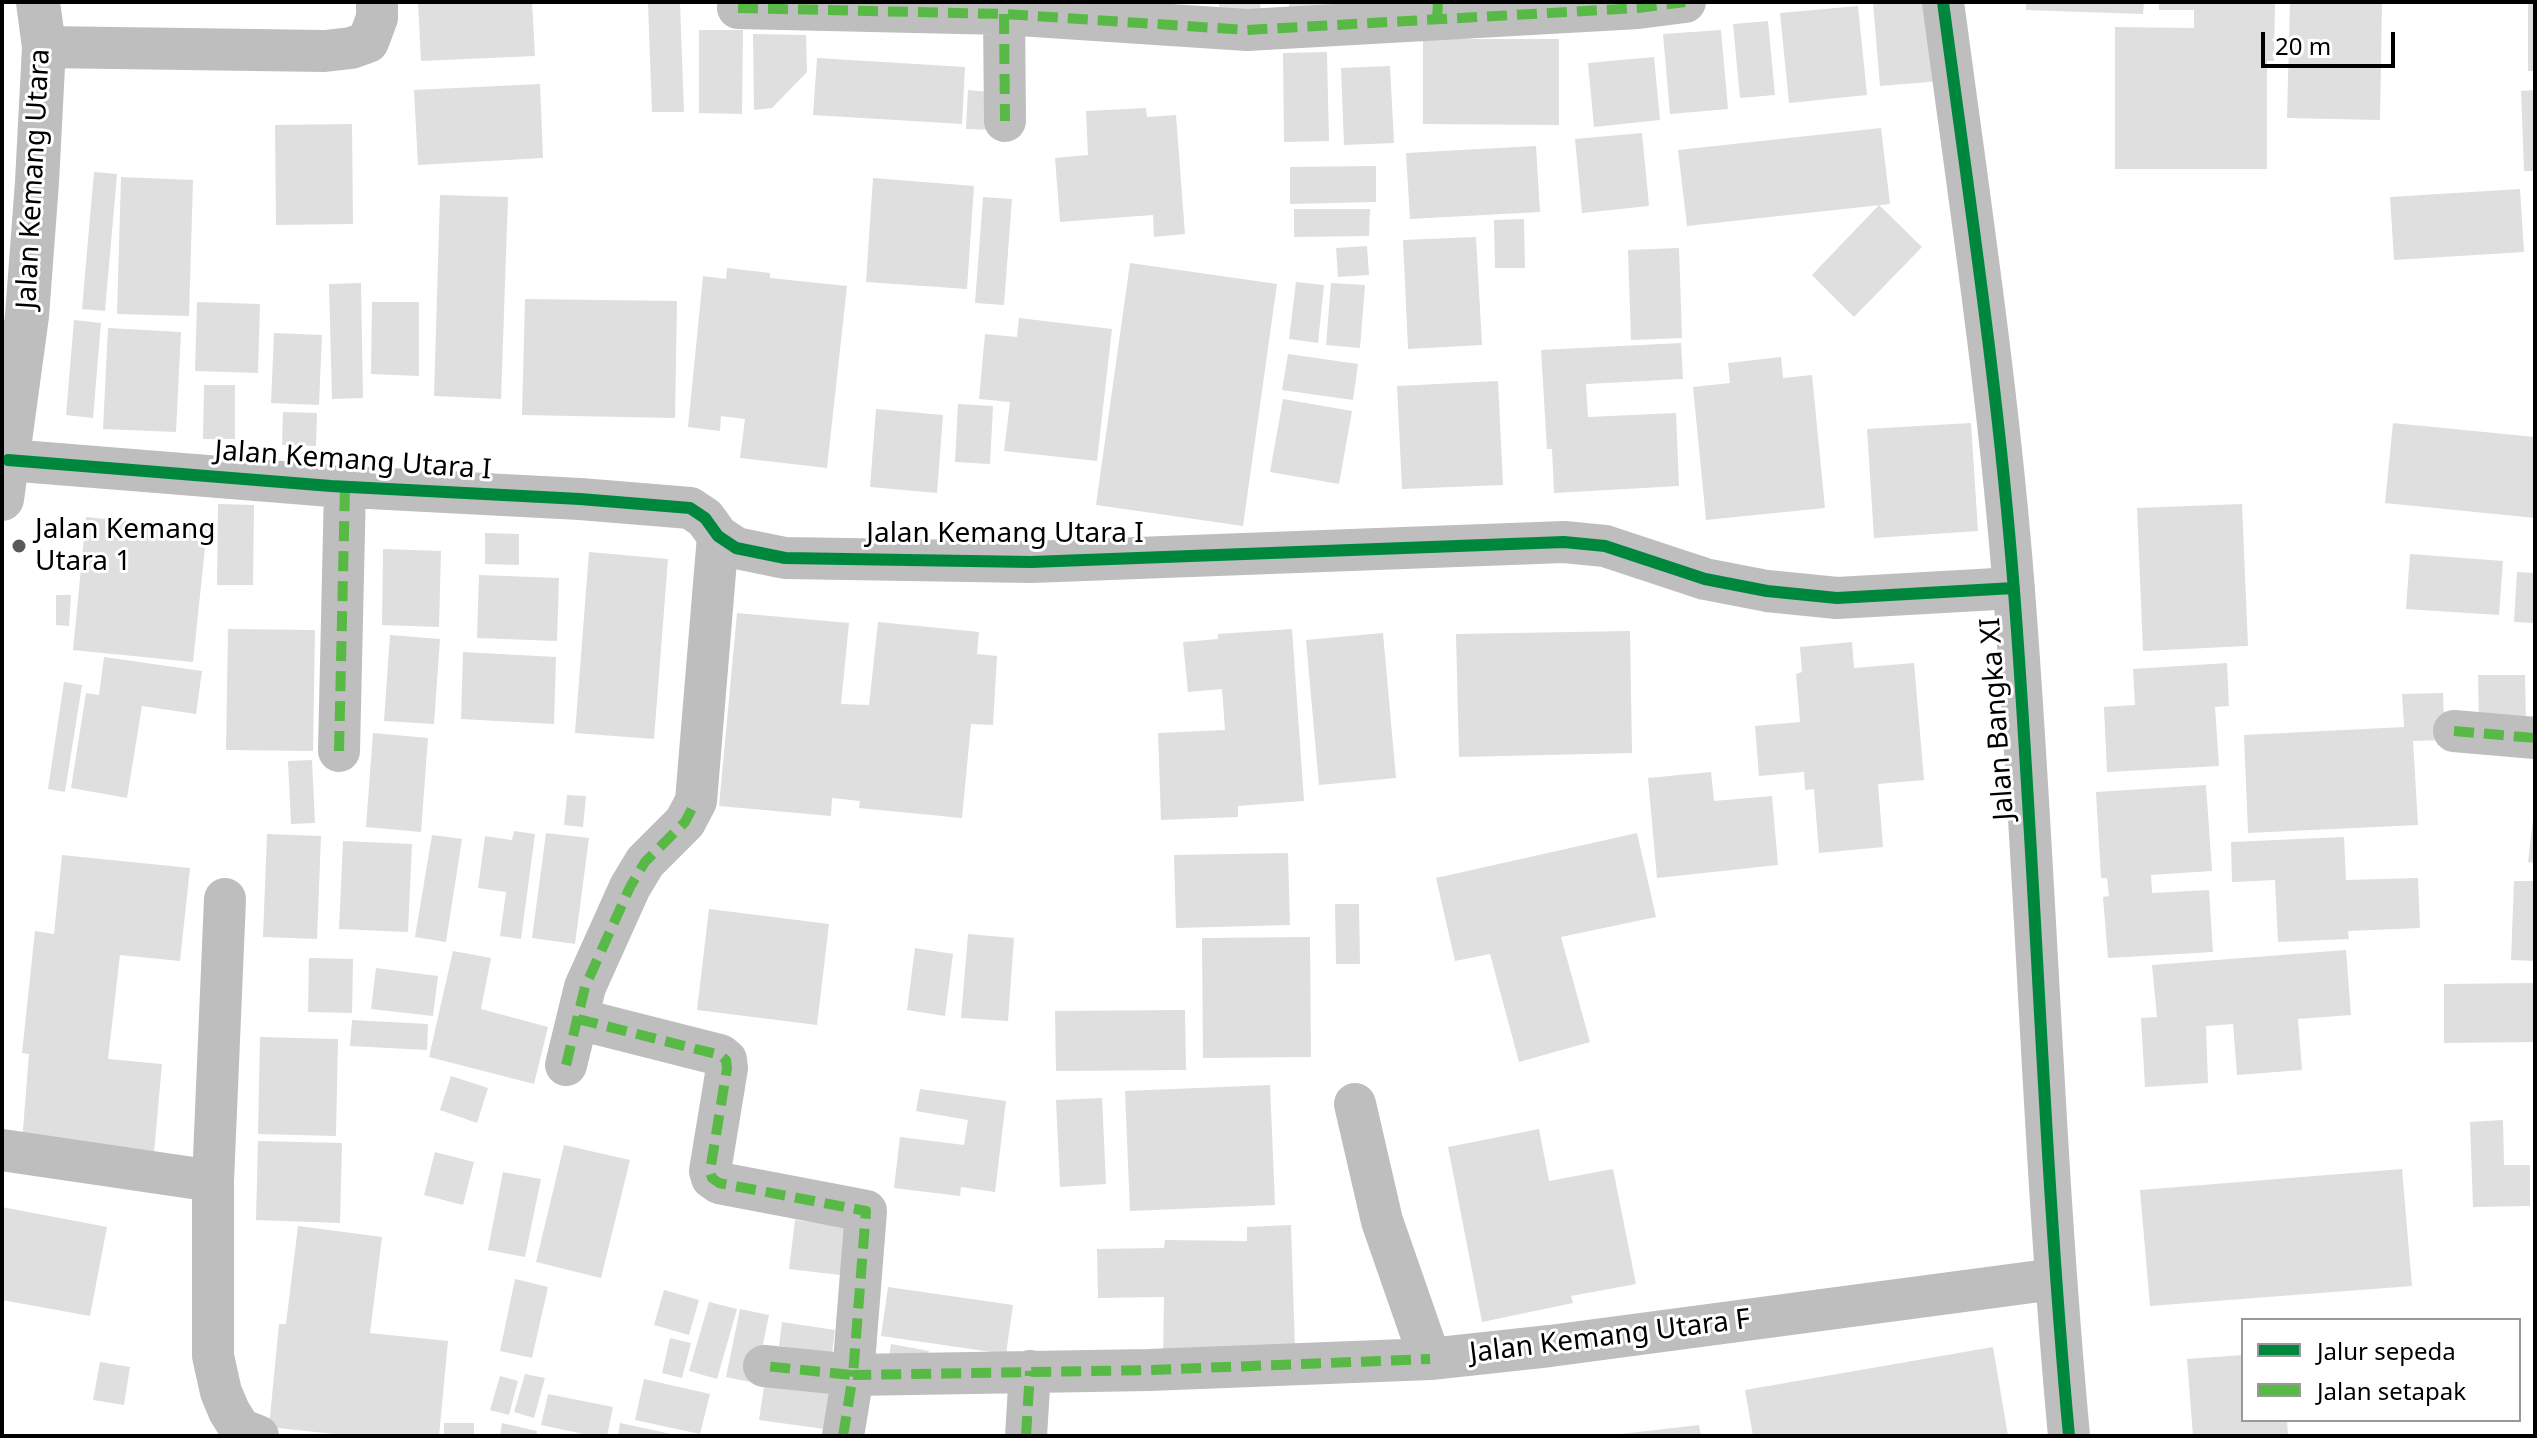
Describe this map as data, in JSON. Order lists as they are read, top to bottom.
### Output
{
  "streets": {
    "street": [
      "Jalan Kemang Utara",
      "Jalan Kemang Utara I",
      "Jalan Bangka XI",
      "Jalan Kemang Utara F"
    ]
  },
  "crossings": [
    ["Jalan Kemang Utara", "Jalan Kemang Utara I"],
    ["Jalan Kemang Utara I", "Jalan Bangka XI"],
    ["Jalan Bangka XI", "Jalan Kemang Utara F"]
  ],
  "places": ["Jalan Kemang Utara 1"],
  "legend": ["Jalur sepeda", "Jalan setapak"],
  "scale_bar": "20 m"
}
